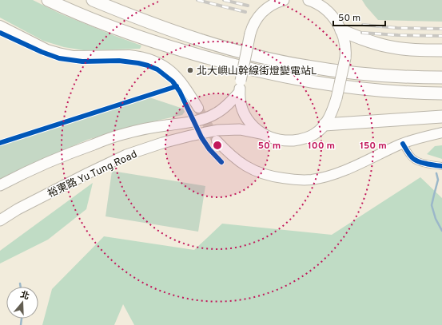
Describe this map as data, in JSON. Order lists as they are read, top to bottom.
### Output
{
  "streets": {
    "main road": ["裕東路 Yu Tung Road"]
  },
  "places": ["北大嶼山幹線街燈變電站L"],
  "scale_bar": "50 m",
  "north": "top",
  "rings": ["50 m", "100 m", "150 m"]
}
